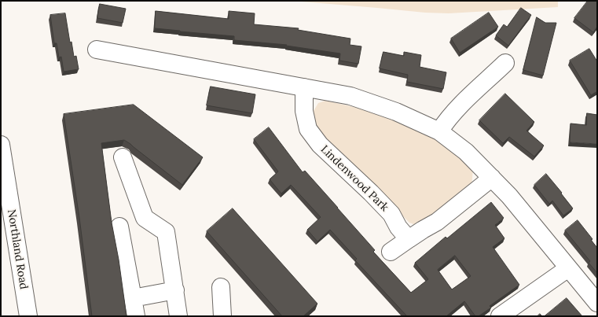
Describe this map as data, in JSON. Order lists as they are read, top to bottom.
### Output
{
  "streets": {
    "street": ["Lindenwood Park", "Northland Road"]
  }
}
